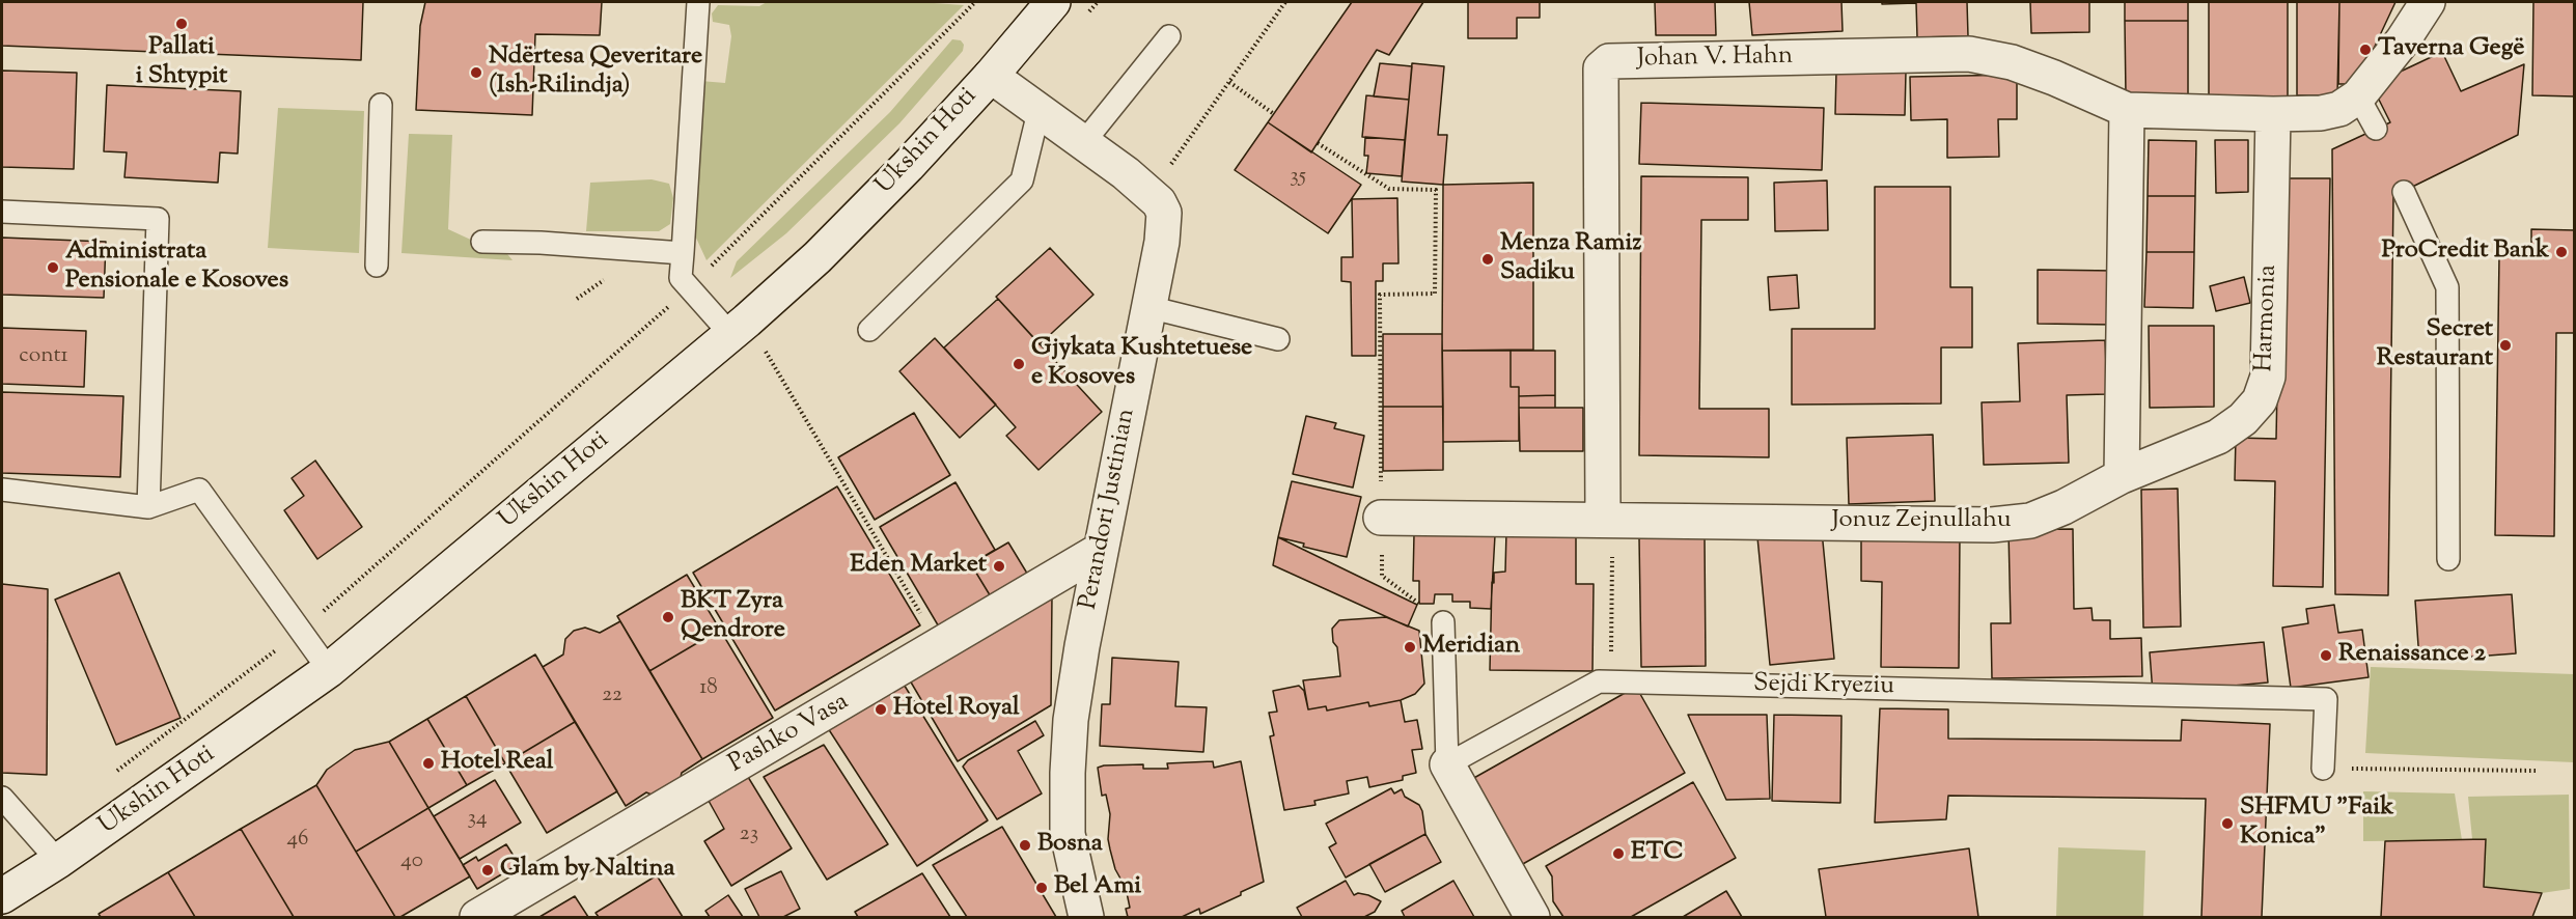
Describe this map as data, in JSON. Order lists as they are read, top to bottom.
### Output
{
  "streets": {
    "street": [
      "Johan V. Hahn",
      "Ukshin Hoti",
      "Harmonia",
      "Perandori Justinian",
      "Jonuz Zejnullahu",
      "Pashko Vasa"
    ],
    "lane": ["Sejdi Kryeziu"]
  },
  "crossings": [
    ["Johan V. Hahn", "Harmonia"],
    ["Johan V. Hahn", "Jonuz Zejnullahu"],
    ["Ukshin Hoti", "Perandori Justinian"],
    ["Harmonia", "Jonuz Zejnullahu"],
    ["Perandori Justinian", "Pashko Vasa"]
  ],
  "places": [
    "Pallati i Shtypit",
    "Taverna Gegë",
    "Ndërtesa Qeveritare (Ish-Rilindja)",
    "ProCredit Bank",
    "Menza Ramiz Sadiku",
    "Administrata Pensionale e Kosoves",
    "Secret Restaurant",
    "Gjykata Kushtetuese e Kosoves",
    "Eden Market",
    "BKT Zyra Qendrore",
    "Meridian",
    "Renaissance 2",
    "Hotel Royal",
    "Hotel Real",
    "SHFMU \"Faik Konica\"",
    "Bosna",
    "ETC",
    "Glam by Naltina",
    "Bel Ami"
  ],
  "house_numbers": [
    "35",
    "cont1",
    "18",
    "22",
    "34",
    "23",
    "46",
    "40"
  ]
}
